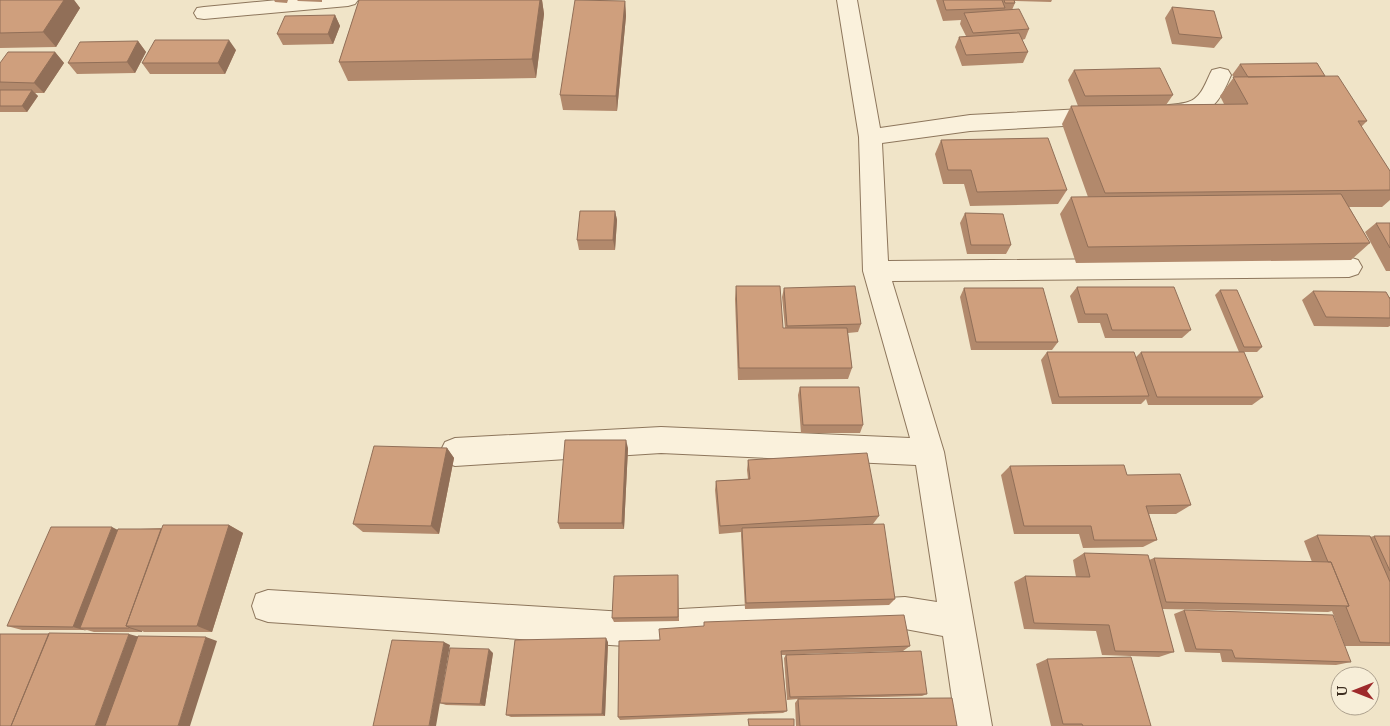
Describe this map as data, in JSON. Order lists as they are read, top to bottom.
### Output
{
  "north": "left"
}
